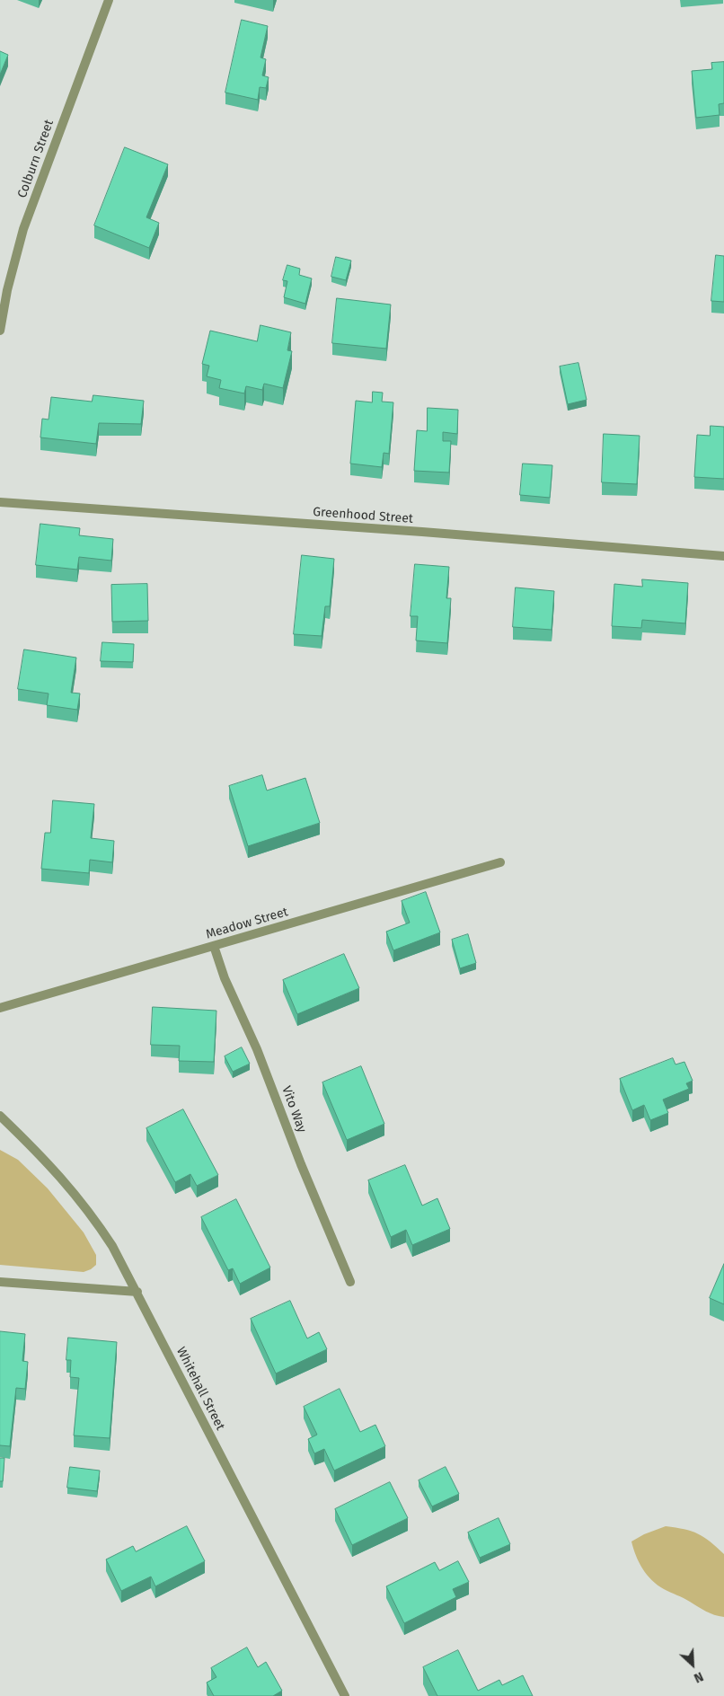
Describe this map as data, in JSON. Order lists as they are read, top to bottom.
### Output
{
  "streets": {
    "street": [
      "Colburn Street",
      "Greenhood Street",
      "Meadow Street",
      "Vito Way",
      "Whitehall Street"
    ]
  },
  "crossings": [
    ["Meadow Street", "Vito Way"]
  ],
  "north": "bottom right"
}
